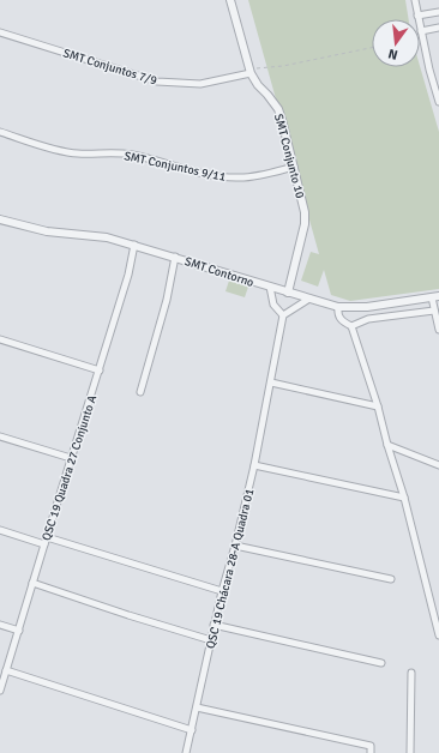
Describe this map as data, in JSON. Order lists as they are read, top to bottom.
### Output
{
  "streets": {
    "street": [
      "SMT Conjuntos 7/9",
      "SMT Conjunto 10",
      "SMT Conjuntos 9/11",
      "SMT Contorno",
      "QSC 19 Quadra 27 Conjunto A",
      "QSC 19 Chácara 28-A Quadra 01"
    ]
  },
  "crossings": [
    ["SMT Conjuntos 7/9", "SMT Conjunto 10"],
    ["SMT Conjunto 10", "SMT Conjuntos 9/11"],
    ["SMT Conjunto 10", "SMT Contorno"],
    ["SMT Contorno", "QSC 19 Quadra 27 Conjunto A"]
  ],
  "north": "bottom"
}
